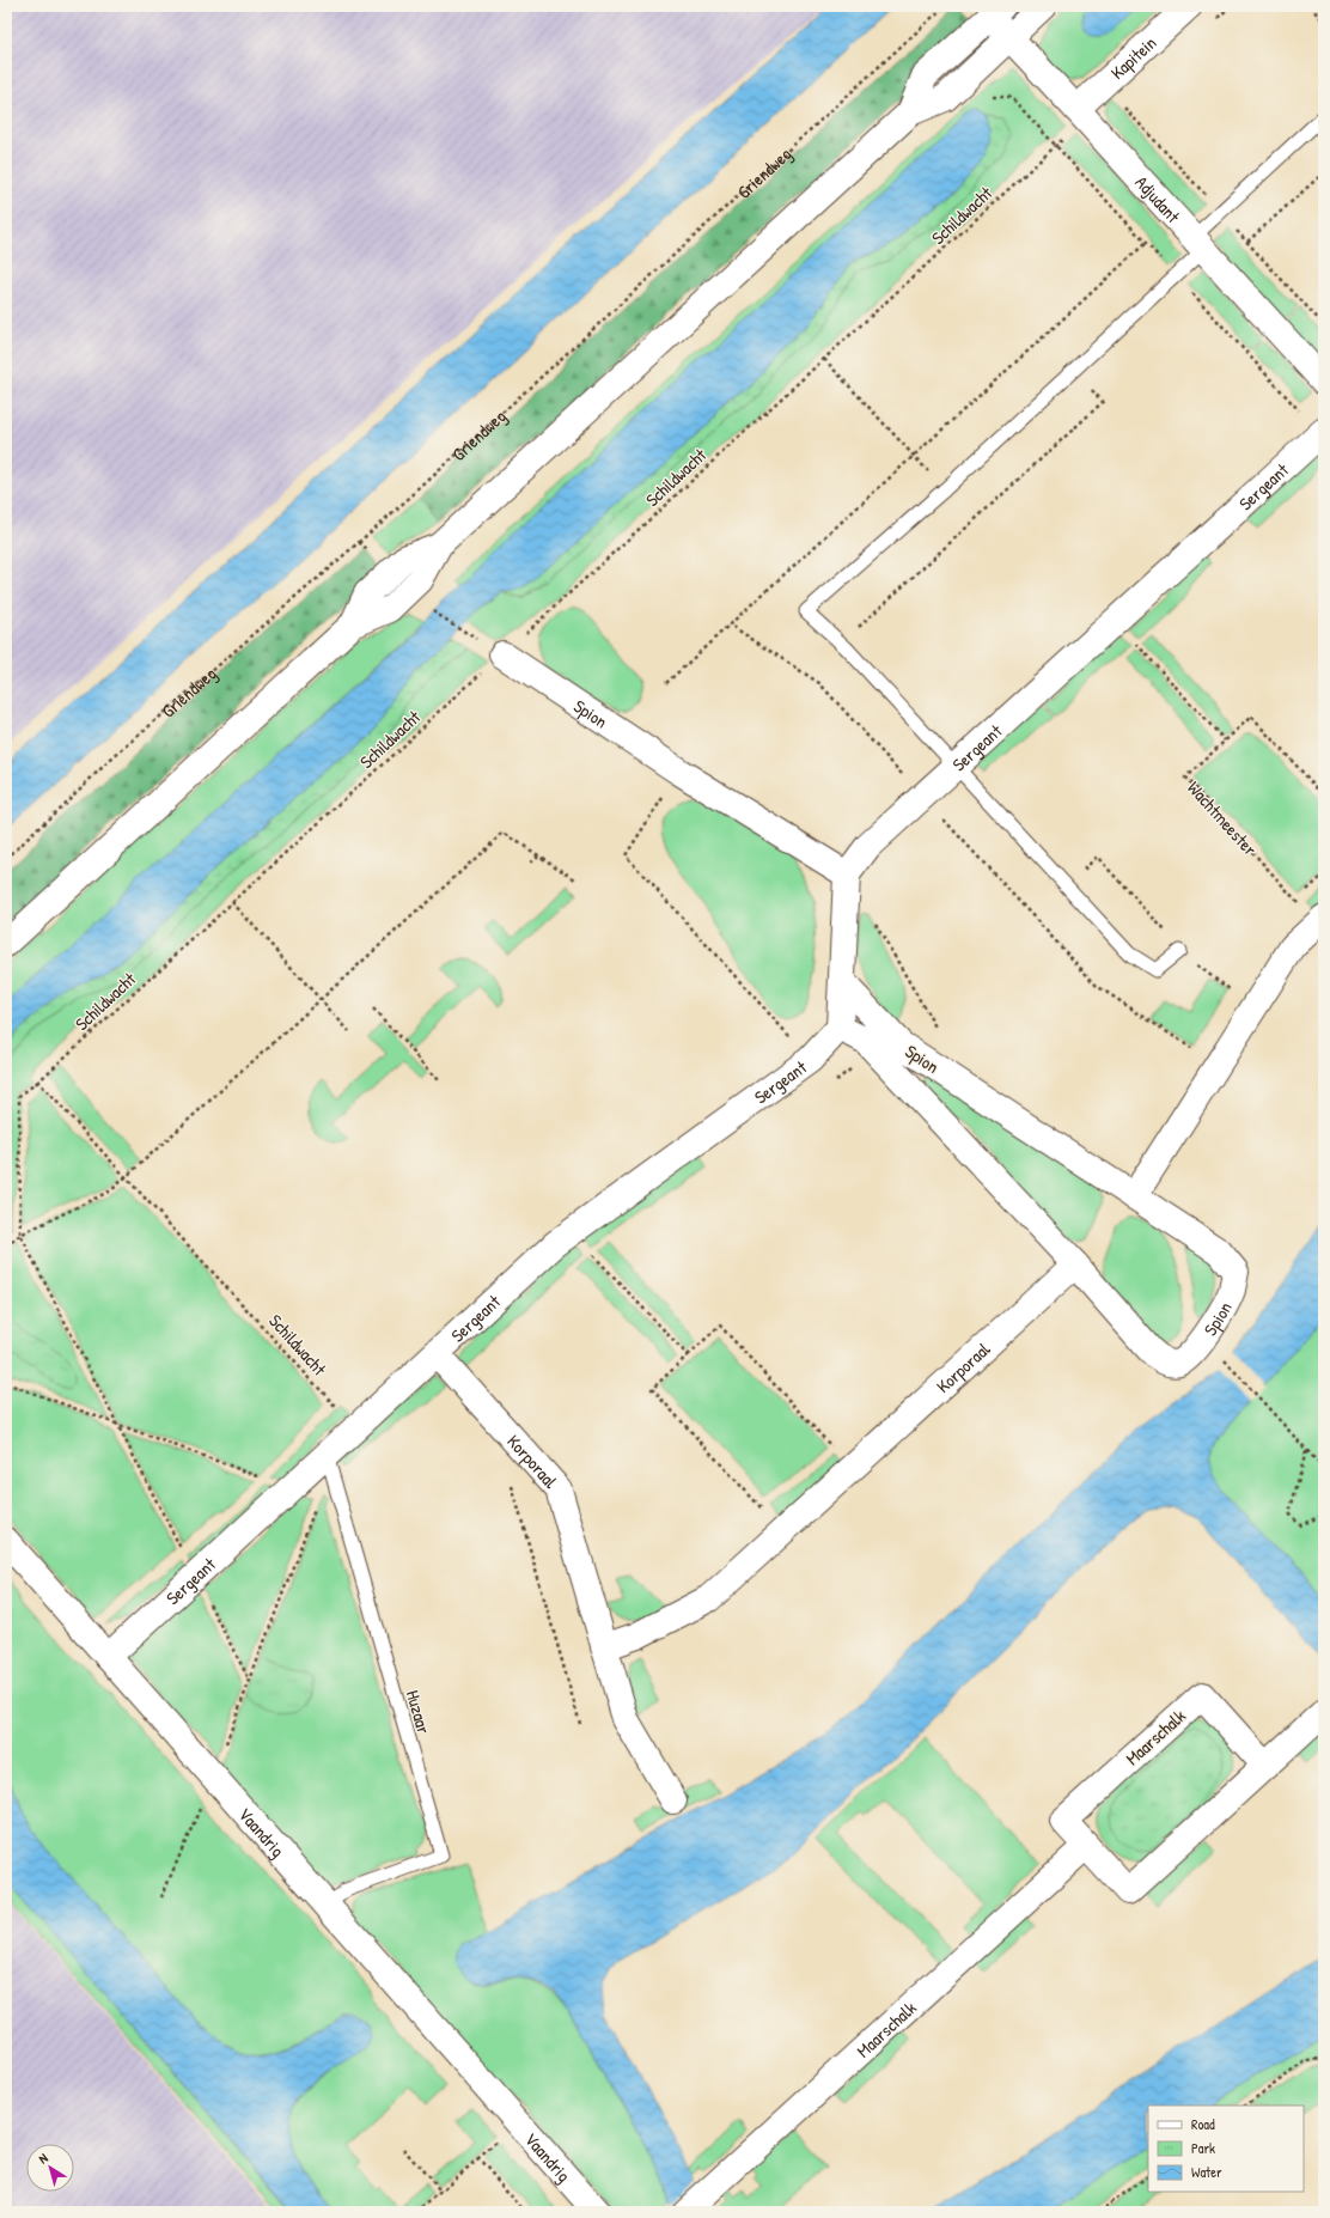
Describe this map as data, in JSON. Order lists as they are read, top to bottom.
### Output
{
  "streets": {
    "street": [
      "Kapitein",
      "Adjudant",
      "Sergeant",
      "Spion",
      "Korporaal",
      "Maarschalk",
      "Vaandrig"
    ],
    "lane": ["Huzaar"],
    "path": ["Griendweg", "Schildwacht", "Wachtmeester"]
  },
  "crossings": [
    ["Kapitein", "Adjudant"],
    ["Kapitein", "Schildwacht"],
    ["Adjudant", "Schildwacht"],
    ["Schildwacht", "Spion"],
    ["Sergeant", "Spion"],
    ["Sergeant", "Korporaal"],
    ["Sergeant", "Huzaar"],
    ["Sergeant", "Vaandrig"],
    ["Spion", "Korporaal"],
    ["Huzaar", "Vaandrig"]
  ],
  "legend": ["Road", "Park", "Water"],
  "north": "top left"
}
